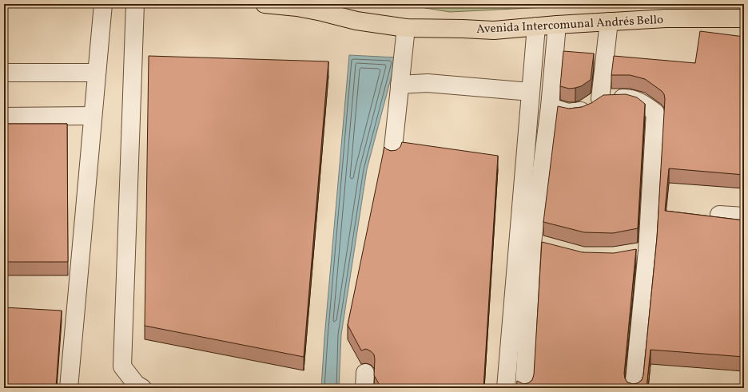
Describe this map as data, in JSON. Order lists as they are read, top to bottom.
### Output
{
  "streets": {
    "main road": ["Avenida Intercomunal Andrés Bello"]
  }
}
